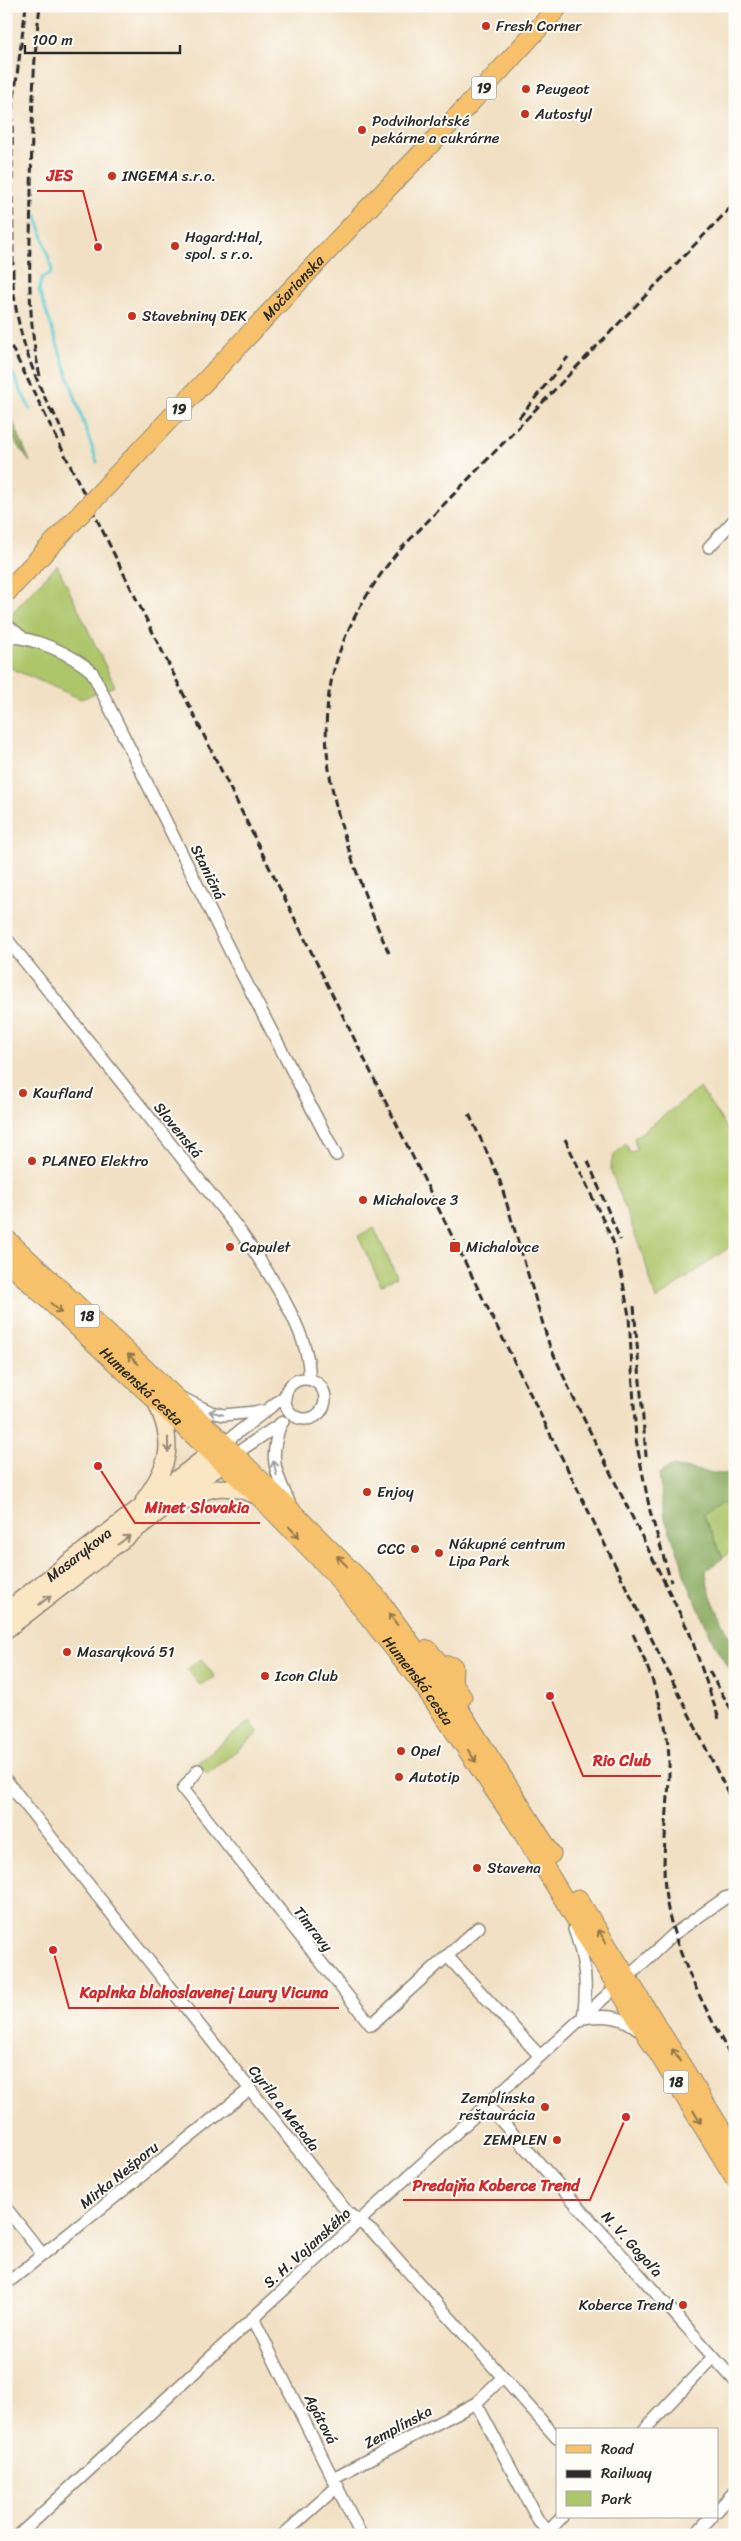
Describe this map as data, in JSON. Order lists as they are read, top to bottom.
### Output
{
  "streets": {
    "main road": [
      "19",
      "Močarianska",
      "18",
      "Humenská cesta",
      "Masarykova"
    ],
    "street": [
      "Staničná",
      "Slovenská",
      "Timravy",
      "Cyrila a Metoda",
      "Mirka Nešporu",
      "N. V. Gogoľa",
      "S. H. Vajanského",
      "Agátová",
      "Zemplínska"
    ]
  },
  "crossings": [
    ["Humenská cesta", "Masarykova"],
    ["Humenská cesta", "S. H. Vajanského"],
    ["Cyrila a Metoda", "Mirka Nešporu"],
    ["Cyrila a Metoda", "S. H. Vajanského"],
    ["Cyrila a Metoda", "Zemplínska"],
    ["N. V. Gogoľa", "S. H. Vajanského"],
    ["S. H. Vajanského", "Agátová"],
    ["Agátová", "Zemplínska"]
  ],
  "places": {
    "other": [
      "Fresh Corner",
      "Peugeot",
      "Autostyl",
      "Podvihorlatské pekárne a cukrárne",
      "INGEMA s.r.o.",
      "Hagard:Hal, spol. s r.o.",
      "JES",
      "Stavebniny DEK",
      "Kaufland",
      "PLANEO Elektro",
      "Michalovce 3",
      "Capulet",
      "Minet Slovakia",
      "Enjoy",
      "CCC",
      "Nákupné centrum Lipa Park",
      "Masaryková 51",
      "Icon Club",
      "Rio Club",
      "Opel",
      "Autotip",
      "Stavena",
      "Kaplnka blahoslavenej Laury Vicuna",
      "Zemplínska reštaurácia",
      "Predajňa Koberce Trend",
      "ZEMPLEN",
      "Koberce Trend"
    ],
    "transit": ["Michalovce"]
  },
  "legend": ["Road", "Railway", "Park"],
  "scale_bar": "100 m"
}
